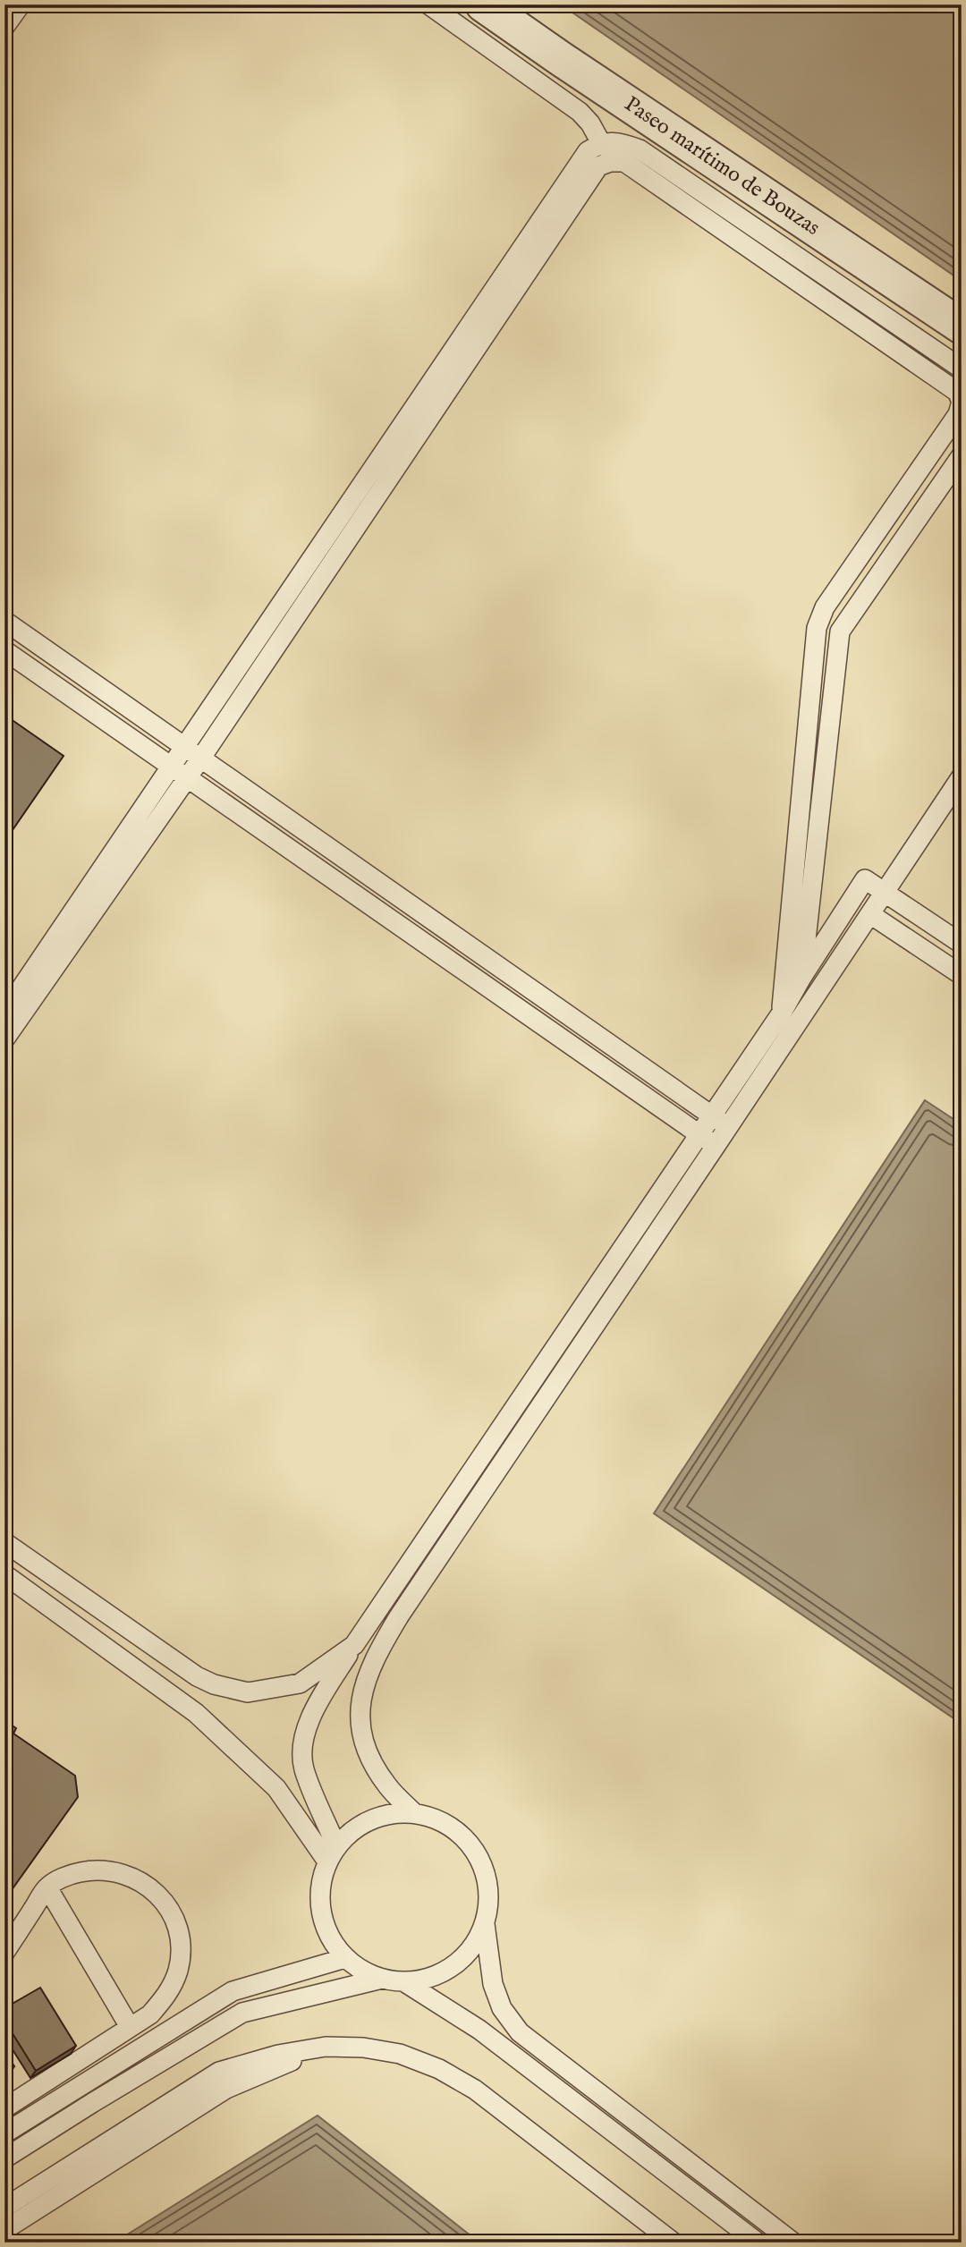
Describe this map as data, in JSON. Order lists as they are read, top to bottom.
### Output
{
  "streets": {
    "street": ["Paseo marítimo de Bouzas"]
  }
}
